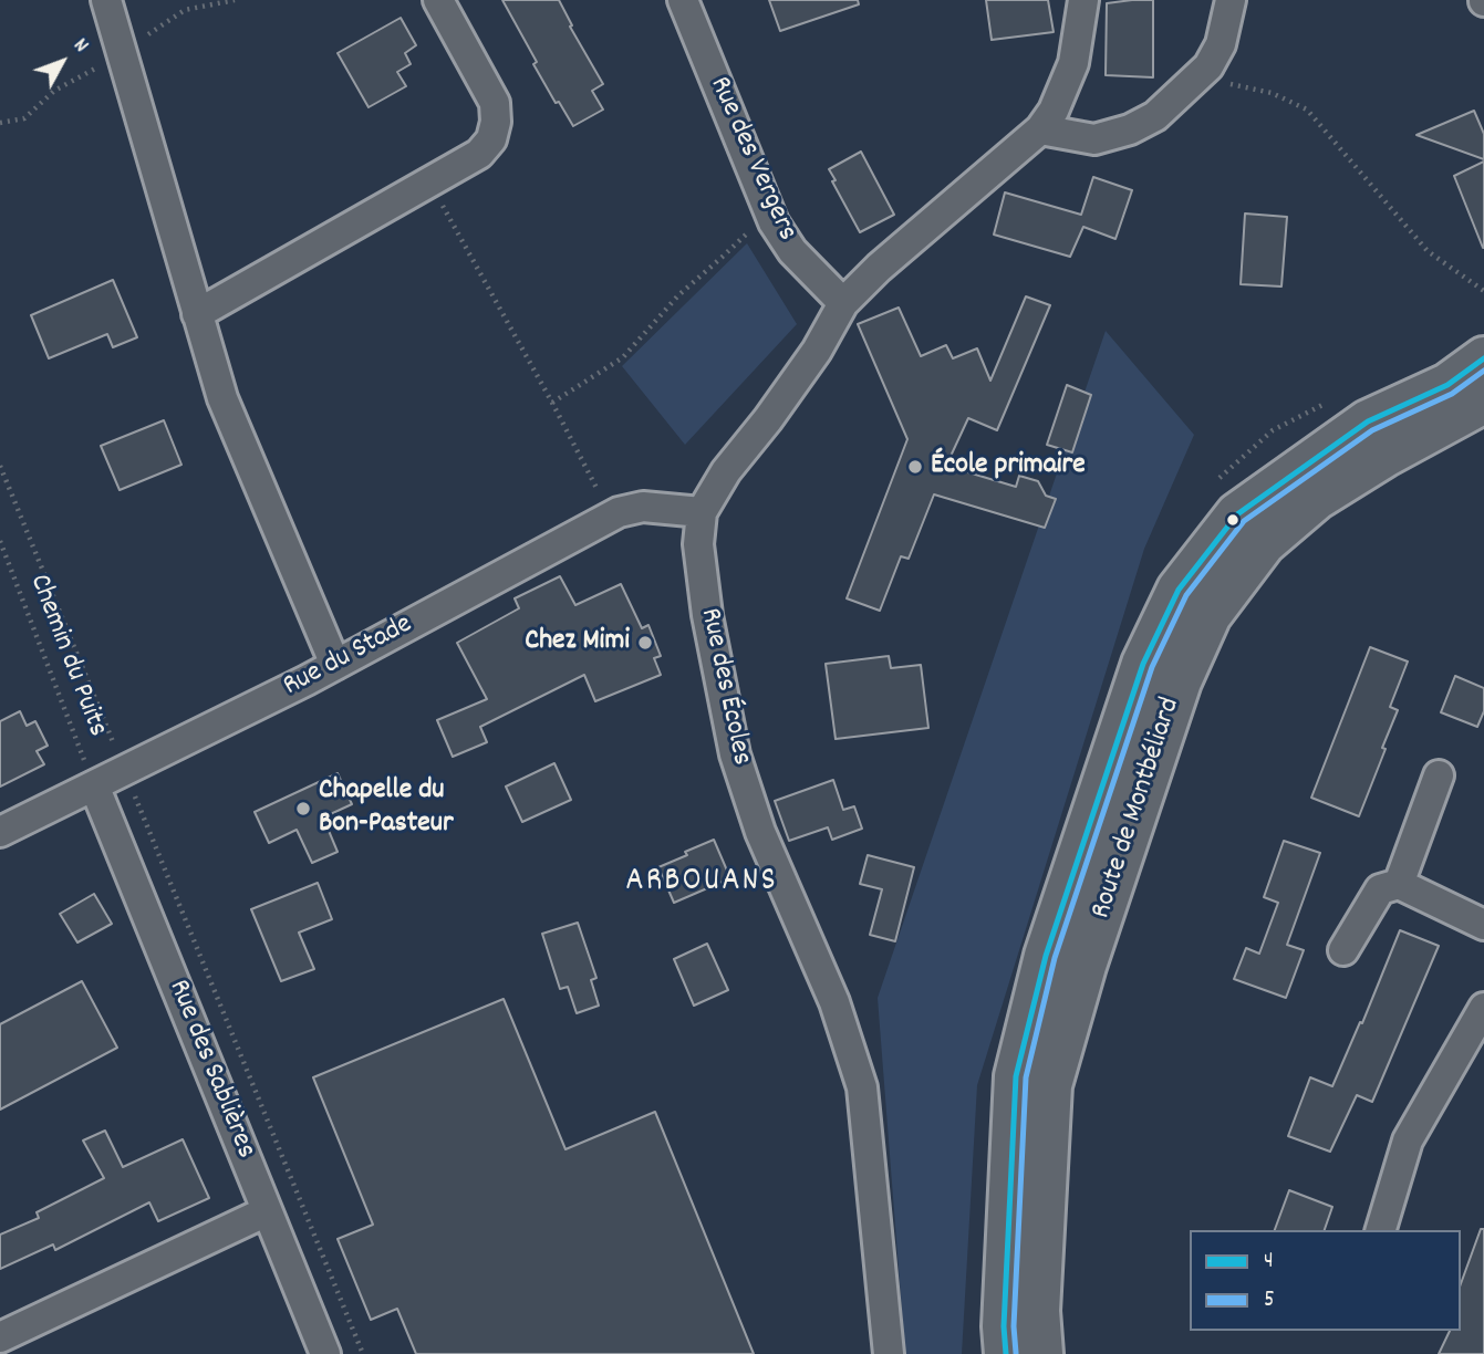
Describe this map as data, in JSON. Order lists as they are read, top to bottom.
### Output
{
  "streets": {
    "main road": ["Route de Montbéliard"],
    "street": [
      "Rue des Vergers",
      "Rue du Stade",
      "Rue des Écoles",
      "Rue des Sablières"
    ],
    "path": ["Chemin du Puits"]
  },
  "crossings": [
    ["Rue des Vergers", "Rue des Écoles"],
    ["Chemin du Puits", "Rue du Stade"],
    ["Chemin du Puits", "Rue des Sablières"],
    ["Rue du Stade", "Rue des Écoles"],
    ["Rue du Stade", "Rue des Sablières"]
  ],
  "districts": ["ARBOUANS"],
  "places": ["École primaire", "Chez Mimi", "Chapelle du Bon-Pasteur"],
  "lines": ["transit line 4", "transit line 5"],
  "legend": ["4", "5"],
  "north": "top right"
}
